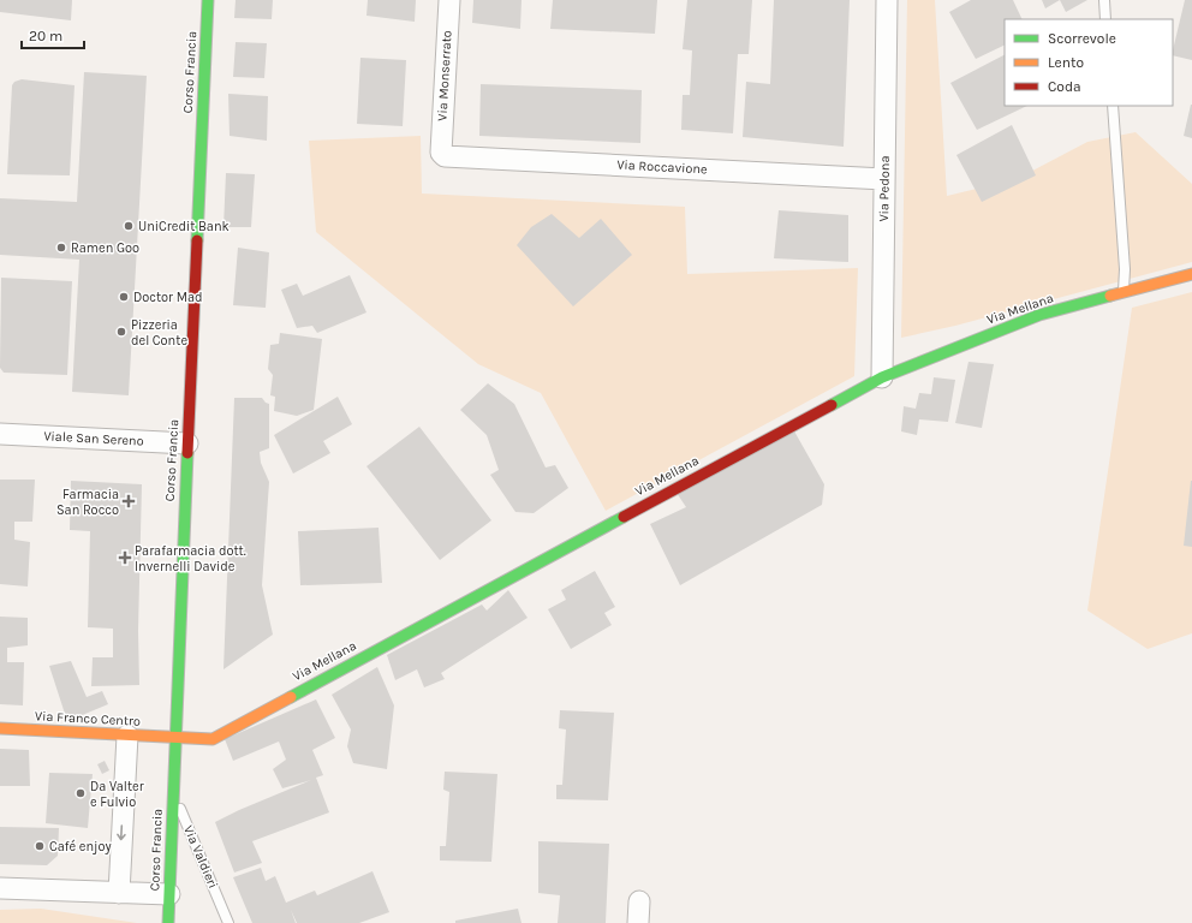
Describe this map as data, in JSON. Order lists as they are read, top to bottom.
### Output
{
  "streets": {
    "street": [
      "Corso Francia",
      "Via Monserrato",
      "Via Roccavione",
      "Via Pedona",
      "Via Mellana",
      "Viale San Sereno",
      "Via Franco Centro"
    ],
    "lane": ["Via Valdieri"]
  },
  "crossings": [
    ["Corso Francia", "Via Mellana"],
    ["Corso Francia", "Viale San Sereno"],
    ["Corso Francia", "Via Franco Centro"],
    ["Corso Francia", "Via Valdieri"],
    ["Via Monserrato", "Via Roccavione"],
    ["Via Roccavione", "Via Pedona"],
    ["Via Pedona", "Via Mellana"],
    ["Via Mellana", "Via Franco Centro"]
  ],
  "places": {
    "other": [
      "UniCredit Bank",
      "Ramen Goo",
      "Doctor Mad",
      "Pizzeria del Conte",
      "Da Valter e Fulvio",
      "Café enjoy"
    ],
    "health": ["Farmacia San Rocco", "Parafarmacia dott. Invernelli Davide"]
  },
  "legend": ["Scorrevole", "Lento", "Coda"],
  "scale_bar": "20 m"
}
